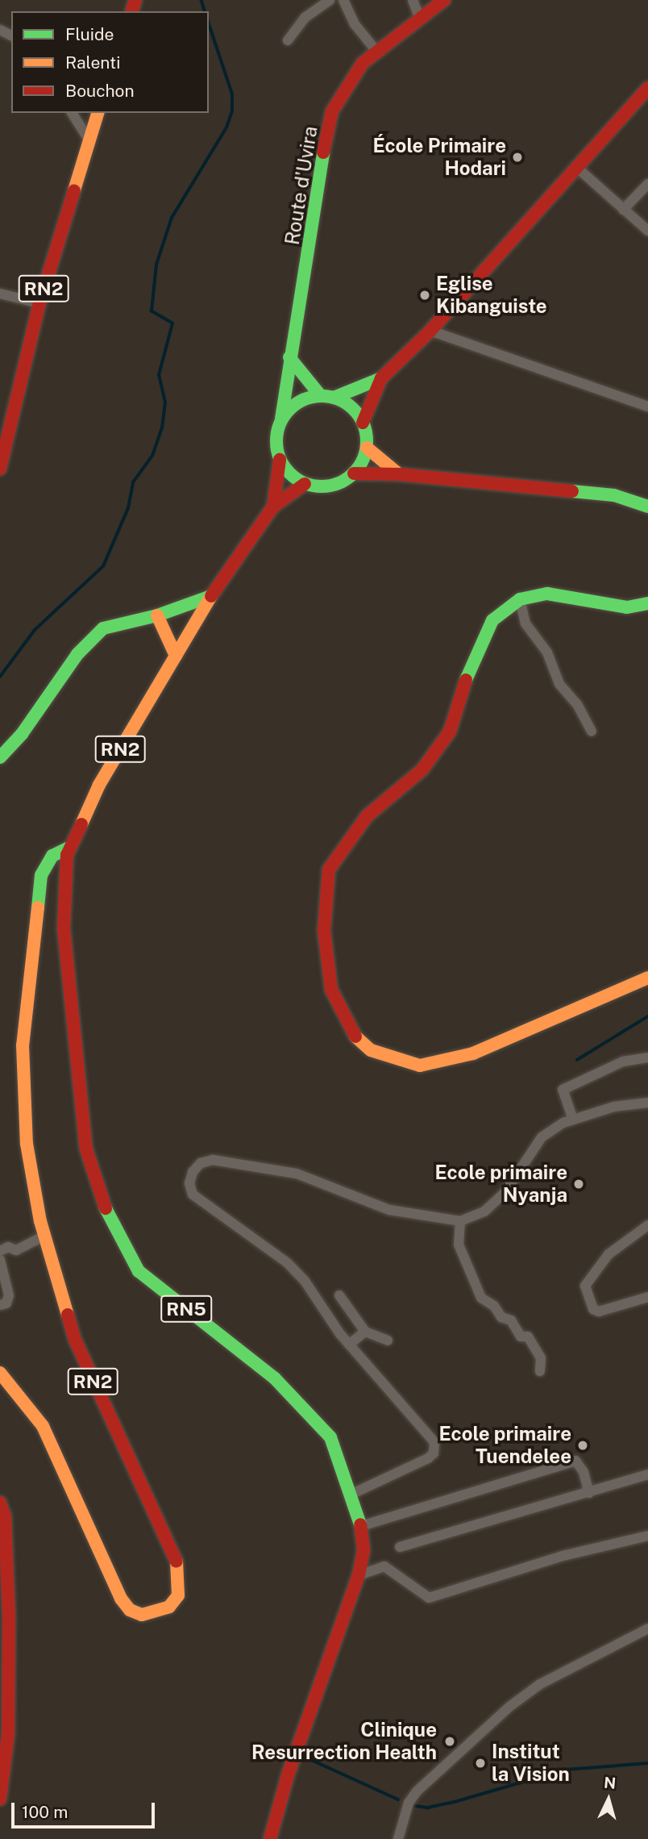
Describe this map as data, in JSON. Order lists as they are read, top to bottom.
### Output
{
  "streets": {
    "main road": ["Route d'Uvira", "RN2", "RN5"]
  },
  "crossings": [
    ["RN2", "RN5"]
  ],
  "places": [
    "École Primaire Hodari",
    "Eglise Kibanguiste",
    "Ecole primaire Nyanja",
    "Ecole primaire Tuendelee",
    "Clinique Resurrection Health",
    "Institut la Vision"
  ],
  "legend": ["Fluide", "Ralenti", "Bouchon"],
  "scale_bar": "100 m",
  "north": "top"
}
